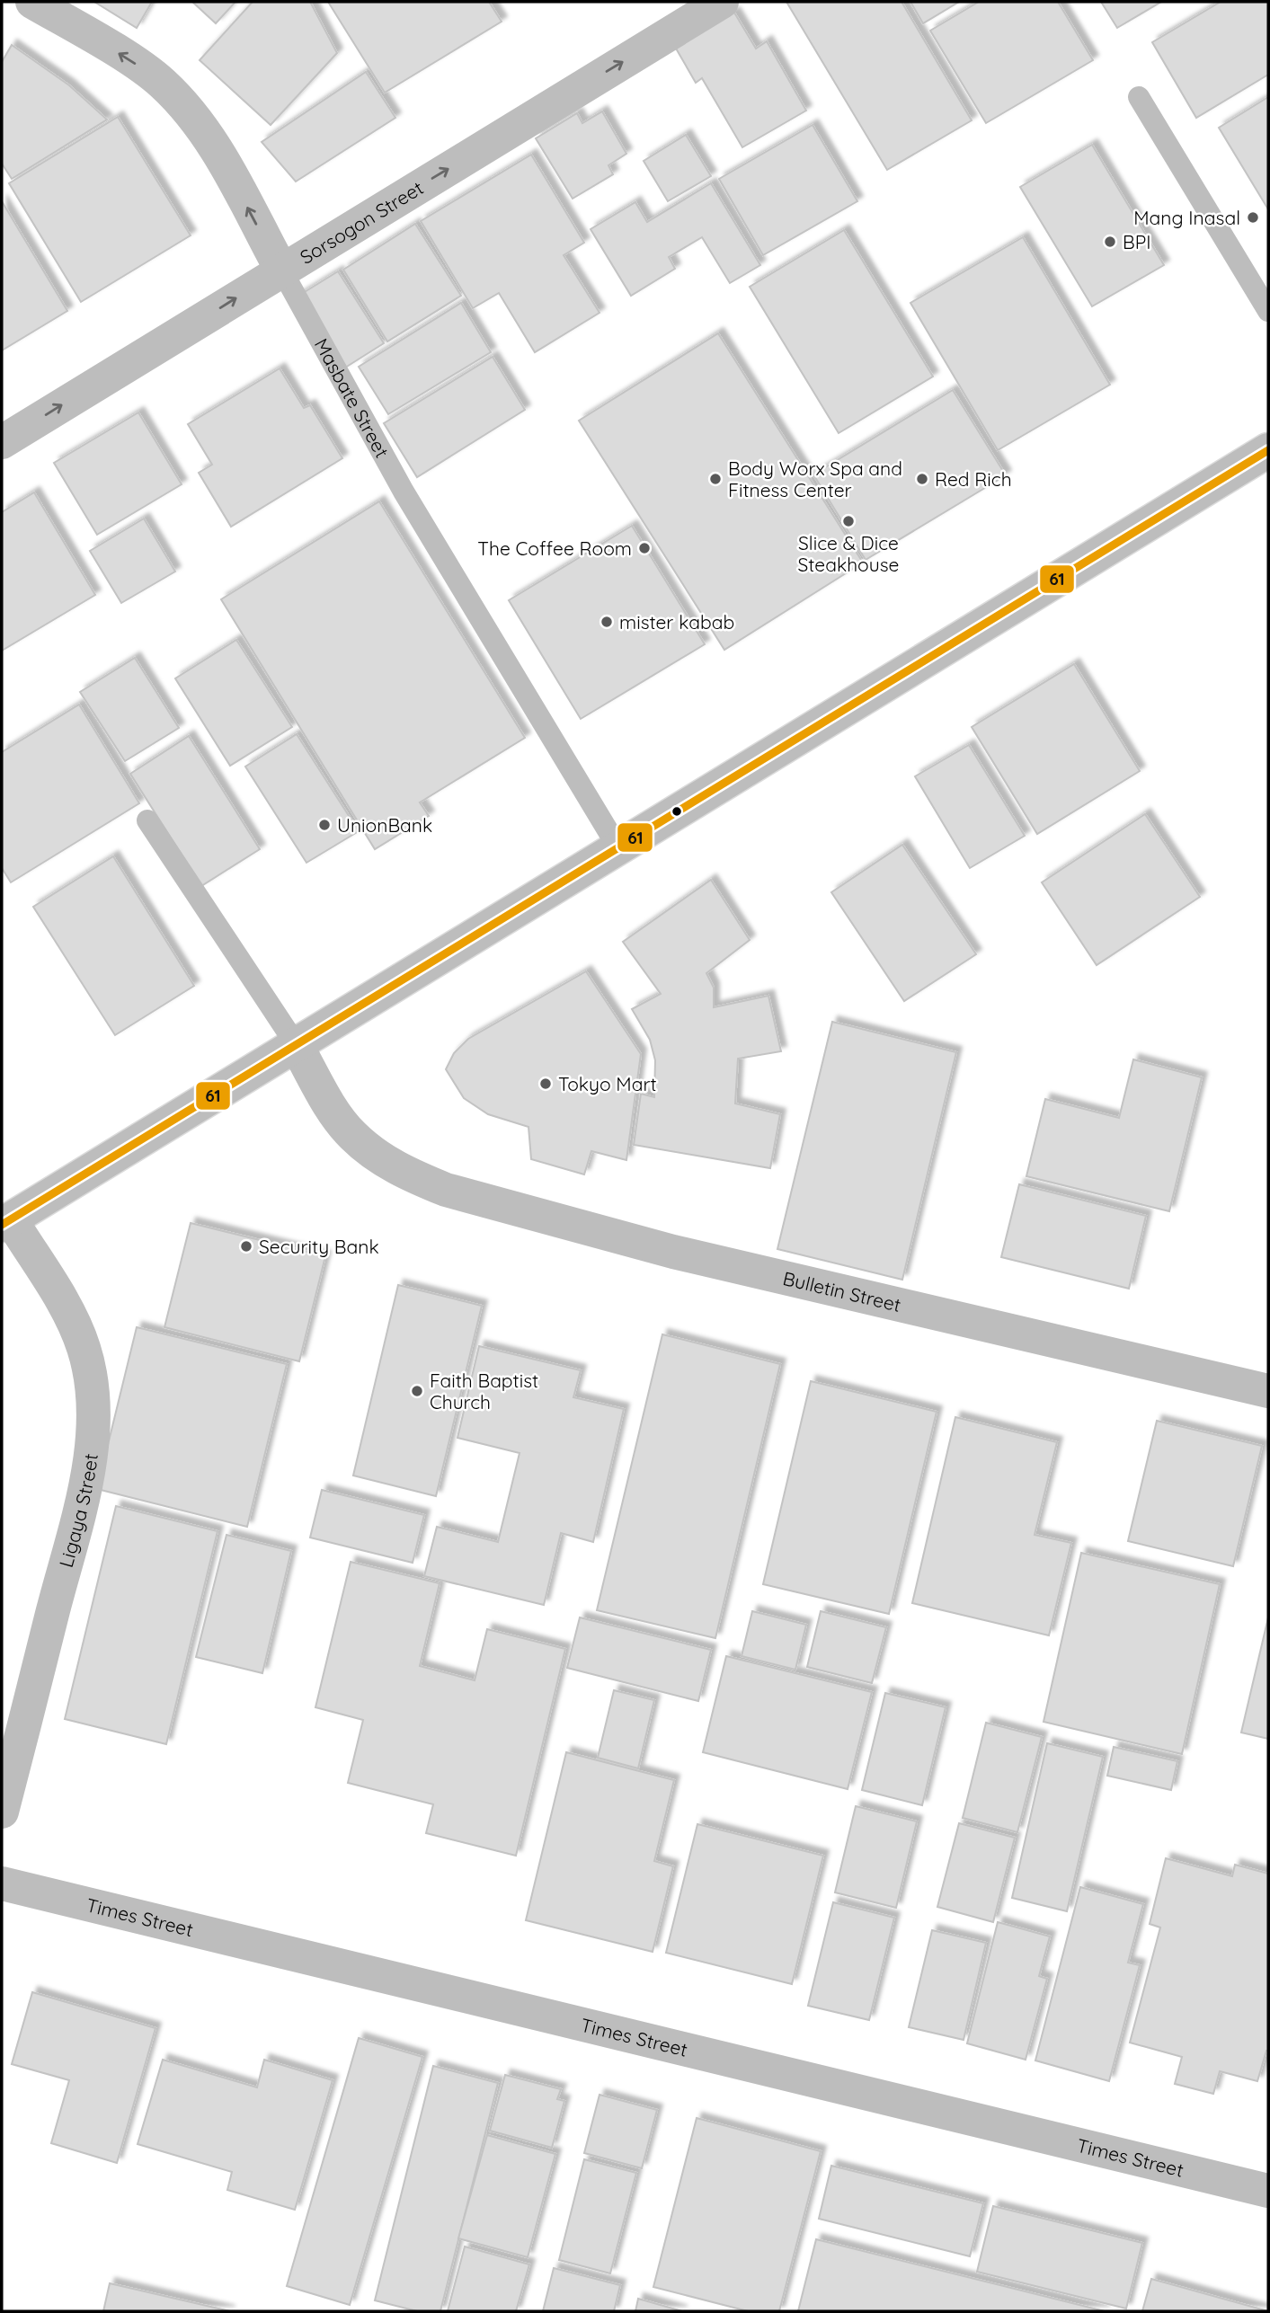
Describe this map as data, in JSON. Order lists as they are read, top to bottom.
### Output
{
  "streets": {
    "street": [
      "Sorsogon Street",
      "Masbate Street",
      "Bulletin Street",
      "Ligaya Street",
      "Times Street"
    ]
  },
  "crossings": [
    ["Sorsogon Street", "Masbate Street"]
  ],
  "one_way": ["Sorsogon Street", "Masbate Street"],
  "places": [
    "Mang Inasal",
    "BPI",
    "Body Worx Spa and Fitness Center",
    "Red Rich",
    "Slice & Dice Steakhouse",
    "The Coffee Room",
    "mister kabab",
    "UnionBank",
    "Tokyo Mart",
    "Security Bank",
    "Faith Baptist Church"
  ],
  "lines": ["transit line 61"]
}
